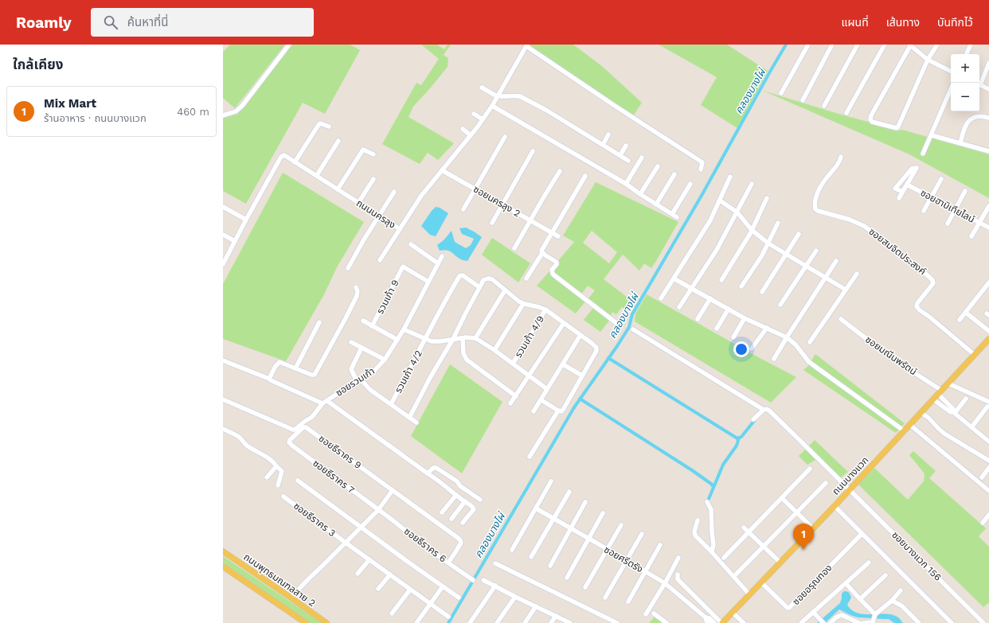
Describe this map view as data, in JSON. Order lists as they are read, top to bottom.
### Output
{
  "streets": {
    "main road": ["ถนนบางแวก", "ถนนพุทธมณฑลสาย 2"],
    "street": [
      "ซอยนครลุง 2",
      "ซอยฮาบิเทียไลน์",
      "ถนนนครลุง",
      "ซอยสมจิตประสงค์",
      "รวมเก้า 9",
      "รวมเก้า 4/9",
      "ซอยมณีนพรัตน์",
      "รวมเก้า 4/2",
      "ซอยรวมเก้า",
      "ซอยธีราคร 9",
      "ซอยธีราคร 7",
      "ซอยธีราคร 3",
      "ซอยธีราคร 6",
      "ซอยบางแวก 156",
      "ซอยศรีตรัง",
      "ซอยอรุณทอง"
    ]
  },
  "crossings": [
    ["ซอยนครลุง 2", "ถนนนครลุง"],
    ["ซอยสมจิตประสงค์", "ถนนบางแวก"],
    ["รวมเก้า 9", "ซอยรวมเก้า"],
    ["ซอยมณีนพรัตน์", "ถนนบางแวก"],
    ["ซอยธีราคร 9", "ซอยธีราคร 7"],
    ["ถนนบางแวก", "ซอยบางแวก 156"],
    ["ถนนบางแวก", "ซอยอรุณทอง"],
    ["ซอยธีราคร 7", "ซอยธีราคร 6"]
  ],
  "water": ["คลองบางไผ่"],
  "page": {
    "header": "Roamly",
    "search": "ค้นหาที่นี่",
    "nav": ["แผนที่", "เส้นทาง", "บันทึกไว้"],
    "heading": "ใกล้เคียง",
    "map_buttons": ["+", "−"],
    "list": [
      {
        "mark": "1",
        "name": "Mix Mart",
        "note": "ร้านอาหาร · ถนนบางแวก",
        "value": "460 m"
      }
    ],
    "pins": "1"
  }
}
